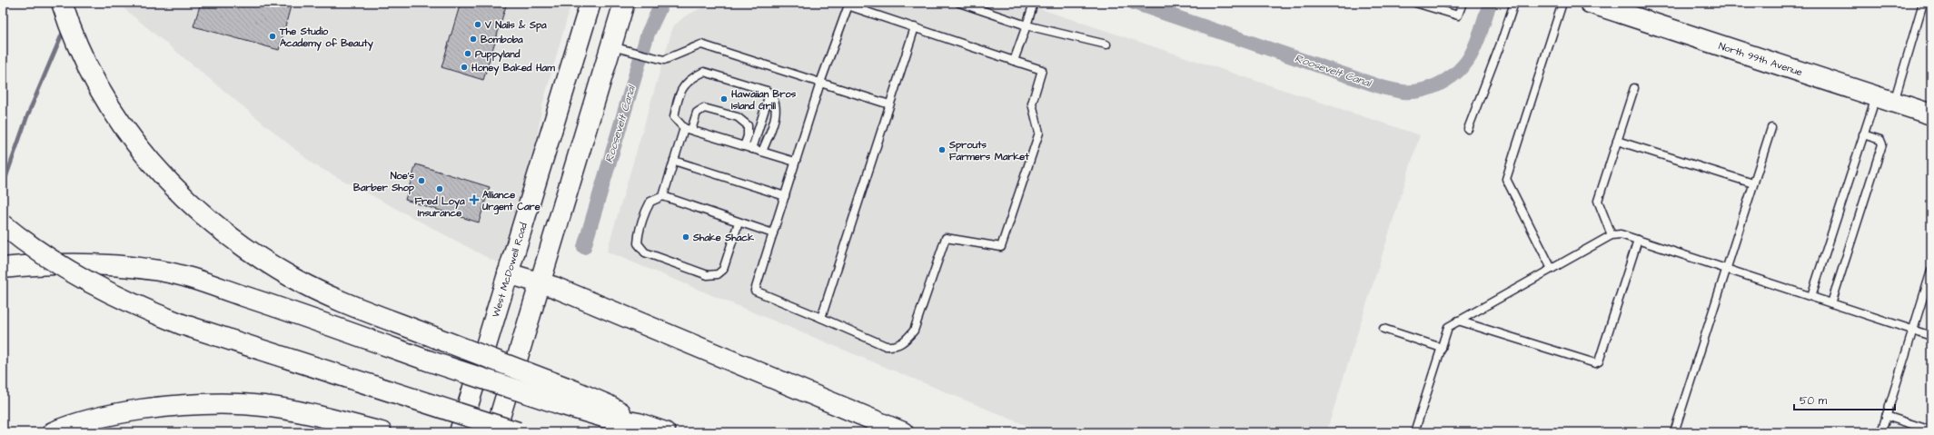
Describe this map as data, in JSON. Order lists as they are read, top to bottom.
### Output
{
  "streets": {
    "main road": ["North 99th Avenue", "West McDowell Road"]
  },
  "water": ["Roosevelt Canal"],
  "places": {
    "other": [
      "V Nails & Spa",
      "The Studio Academy of Beauty",
      "Bomboba",
      "Puppyland",
      "Honey Baked Ham",
      "Hawaiian Bros Island Grill",
      "Sprouts Farmers Market",
      "Noe's Barber Shop",
      "Fred Loya Insurance",
      "Shake Shack"
    ],
    "health": ["Alliance Urgent Care"]
  },
  "scale_bar": "50 m"
}
